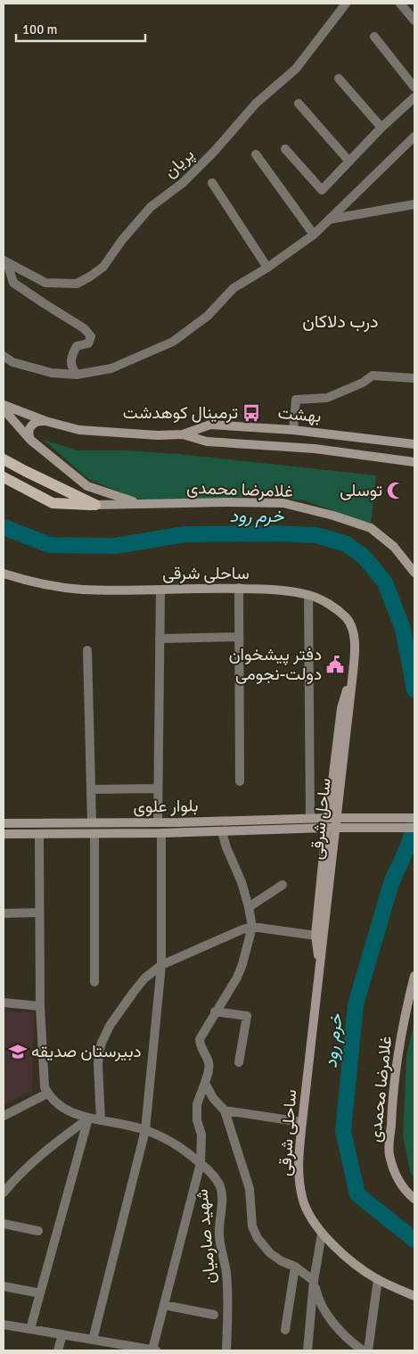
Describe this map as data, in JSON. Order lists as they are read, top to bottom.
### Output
{
  "streets": {
    "main road": [
      "بهشت",
      "غلامرضا محمدی",
      "ساحلی شرقی",
      "بلوار علوی",
      "ساحل شرقی"
    ],
    "street": ["پریان", "شهید صارمیان"]
  },
  "crossings": [
    ["ساحلی شرقی", "ساحل شرقی"]
  ],
  "districts": ["درب دلاکان"],
  "water": ["خرم رود"],
  "places": {
    "bus stop": ["ترمینال کوهدشت"],
    "mosque": ["توسلی"],
    "public building": ["دفتر پیشخوان دولت-نجومی"],
    "school or university": ["دبیرستان صدیقه"]
  },
  "scale_bar": "100 m"
}
